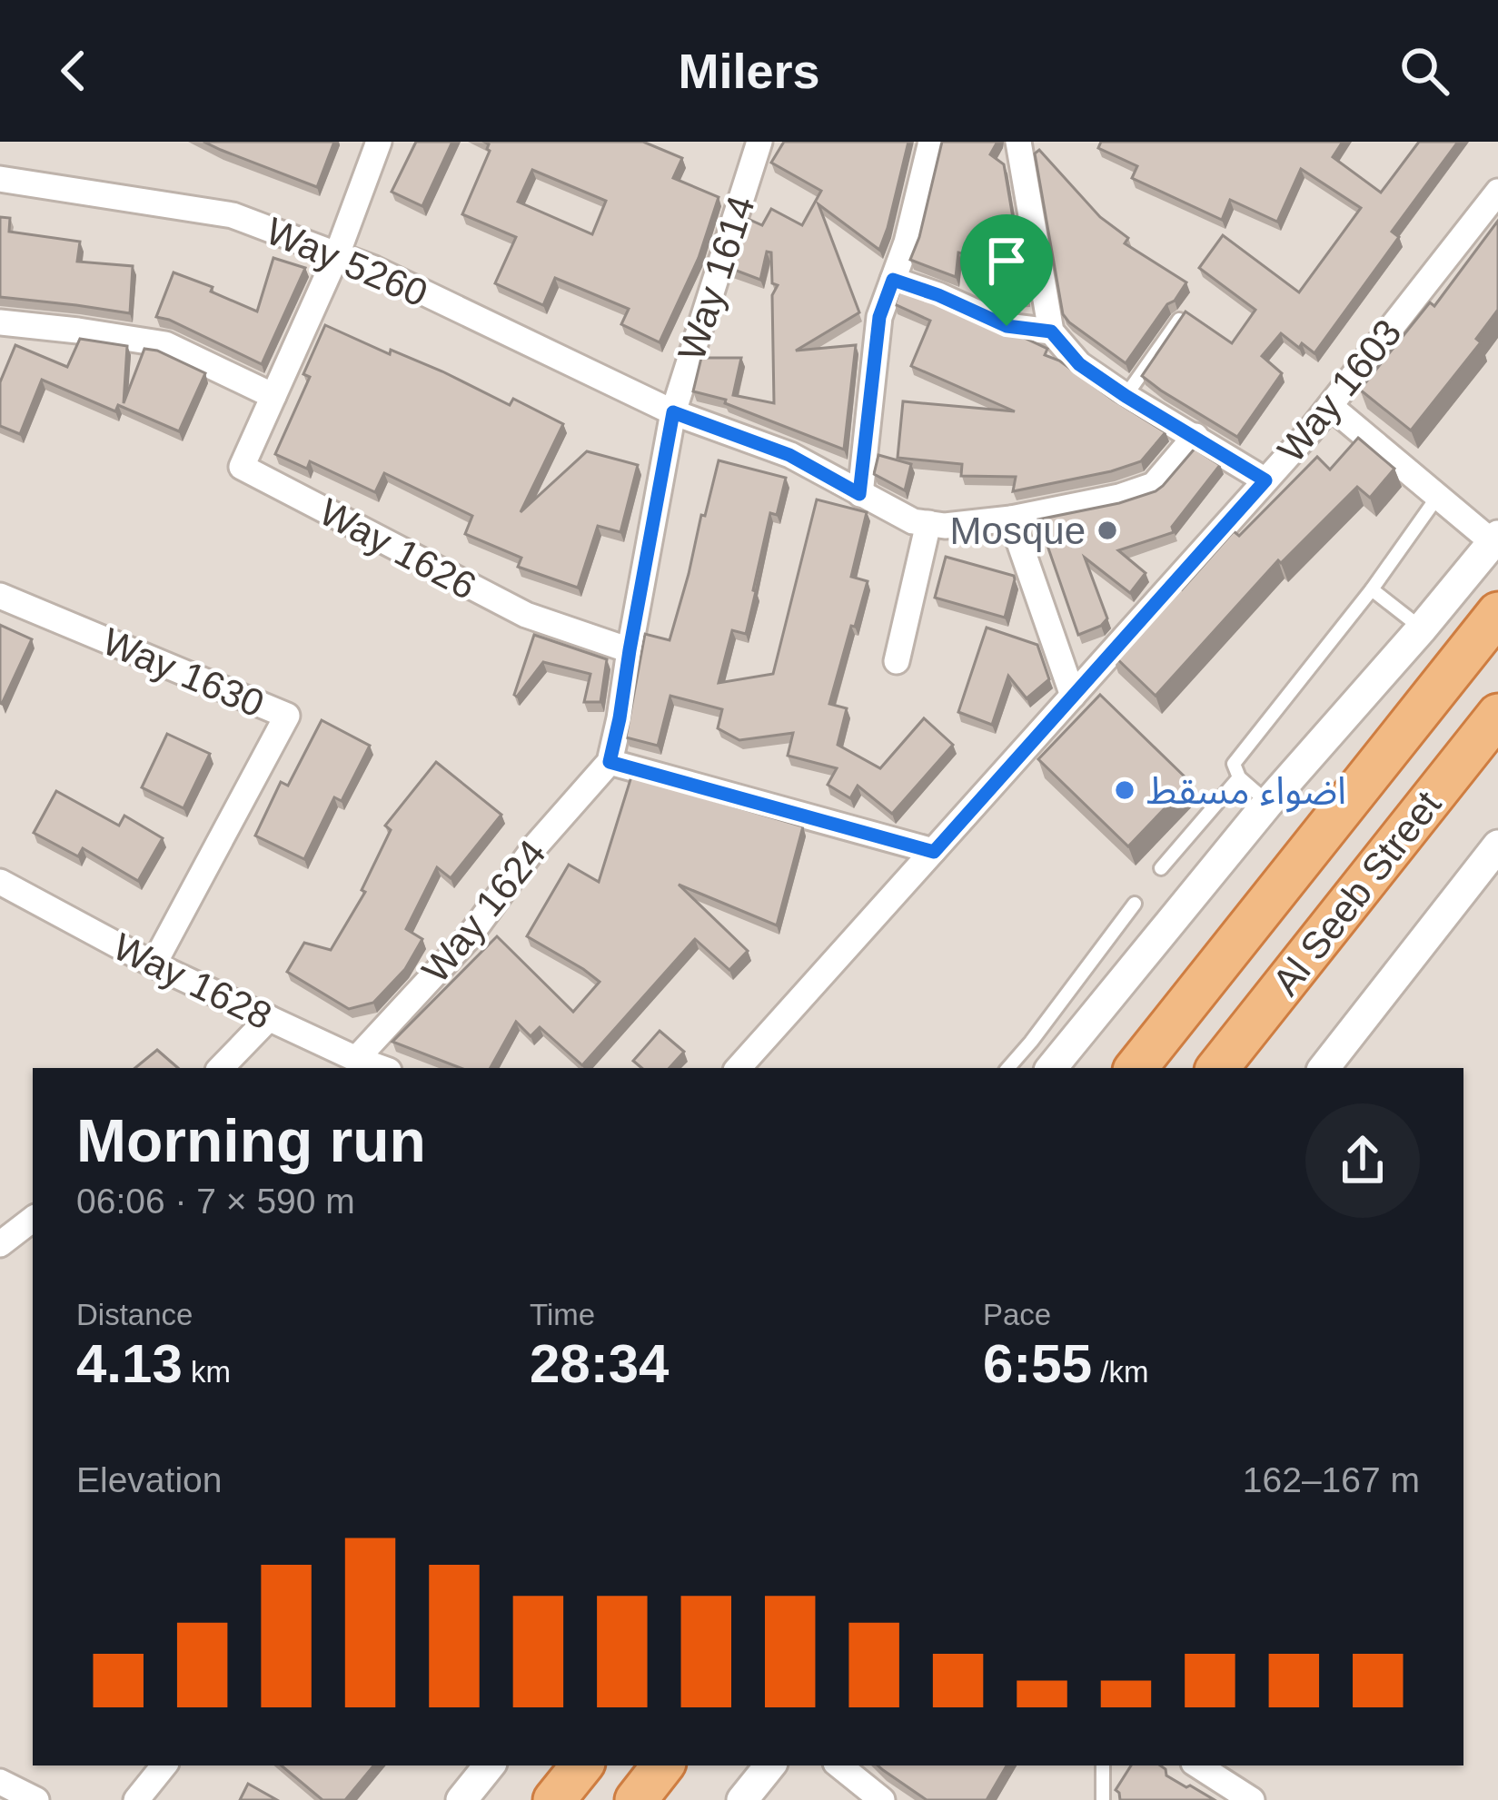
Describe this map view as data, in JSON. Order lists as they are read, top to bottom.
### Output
{
  "streets": {
    "highway": ["Al Seeb Street"],
    "street": [
      "Way 5260",
      "Way 1614",
      "Way 1603",
      "Way 1626",
      "Way 1630",
      "Way 1624",
      "Way 1628"
    ]
  },
  "crossings": [
    ["Way 5260", "Way 1614"],
    ["Way 5260", "Way 1626"],
    ["Way 5260", "Way 1624"],
    ["Way 1614", "Way 1624"],
    ["Way 1626", "Way 1624"],
    ["Way 1630", "Way 1628"],
    ["Way 1624", "Way 1628"]
  ],
  "places": ["Mosque", "اضواء مسقط"],
  "page": {
    "header": "Milers",
    "heading": ["Morning run", "06:06 · 7 × 590 m"],
    "stats": [
      ["Distance", "4.13 km"],
      ["Time", "28:34"],
      ["Pace", "6:55 /km"]
    ],
    "chart": ["Elevation", "162–167 m"]
  }
}
